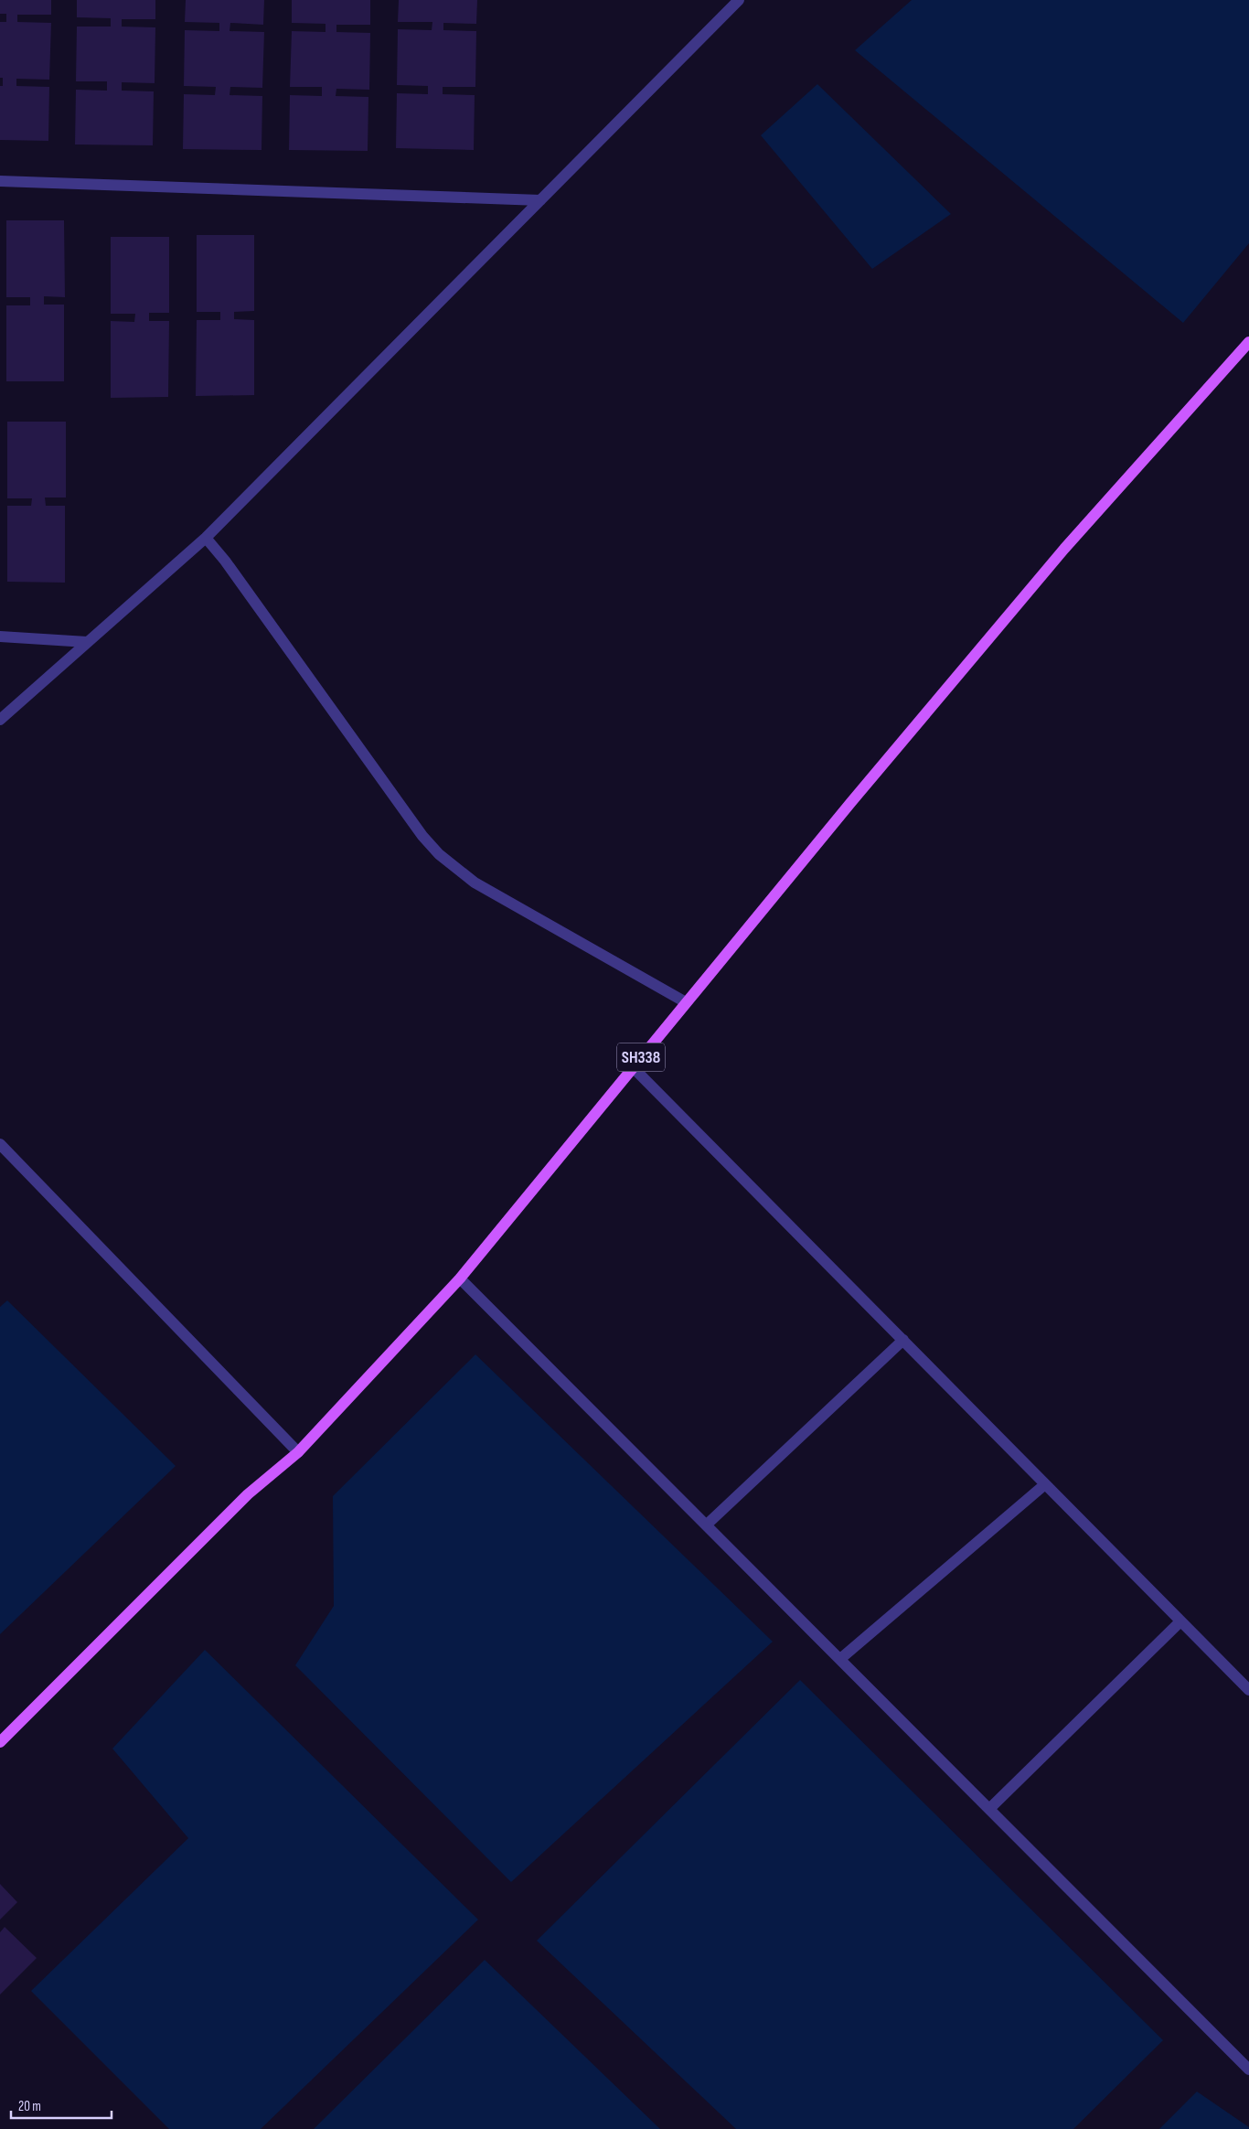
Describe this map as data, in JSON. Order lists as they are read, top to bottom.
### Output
{
  "streets": {
    "main road": ["SH338"]
  },
  "scale_bar": "20 m"
}
